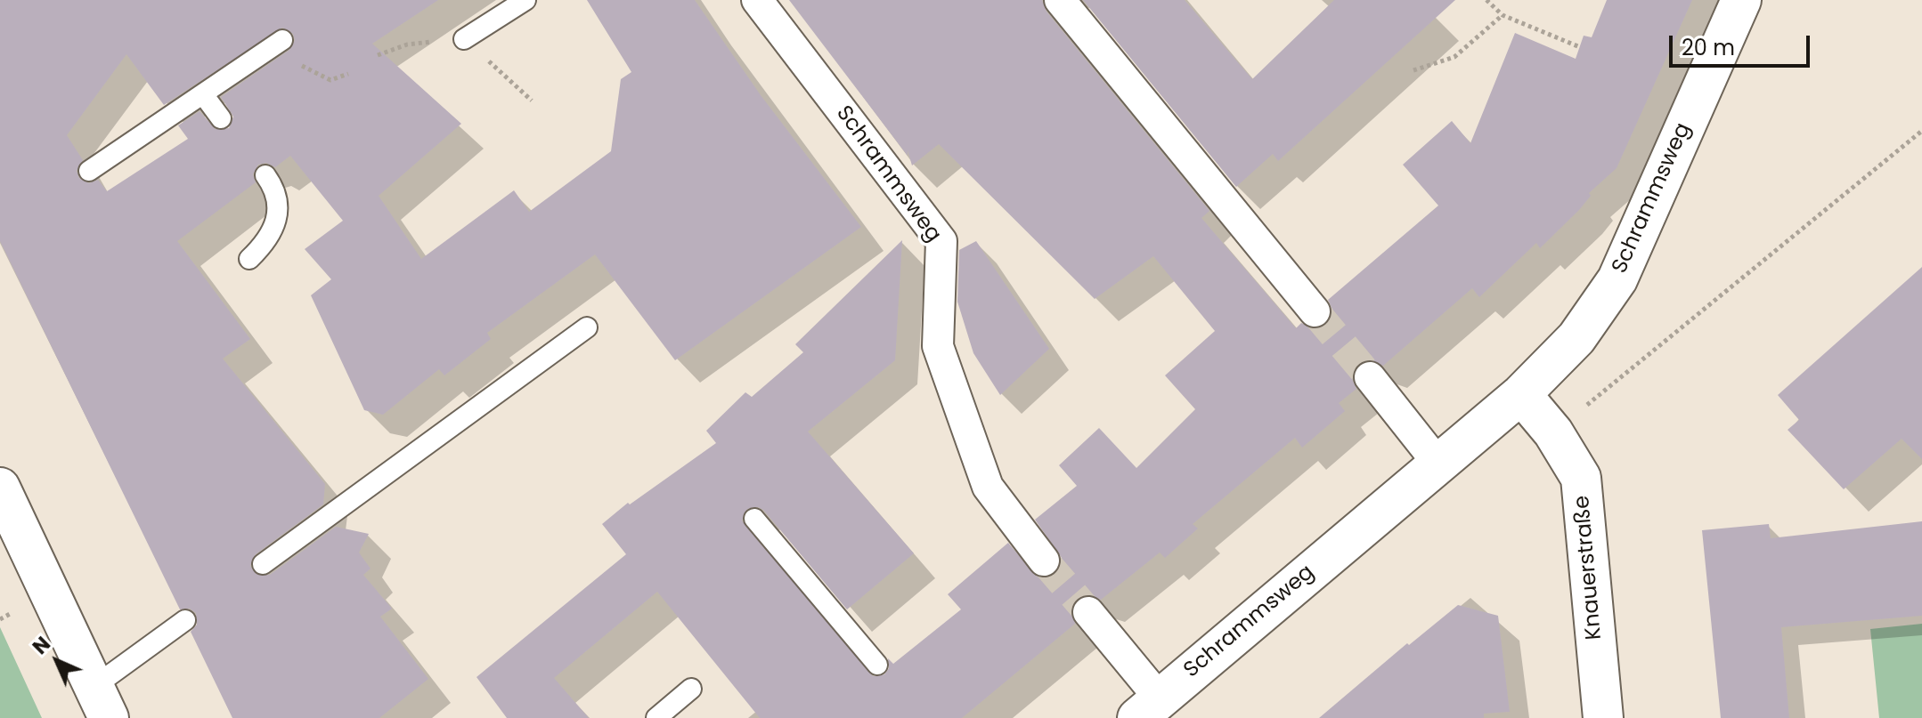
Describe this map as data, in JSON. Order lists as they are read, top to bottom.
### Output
{
  "streets": {
    "street": ["Schrammsweg", "Knauerstraße"]
  },
  "crossings": [
    ["Schrammsweg", "Knauerstraße"]
  ],
  "scale_bar": "20 m",
  "north": "top left"
}
